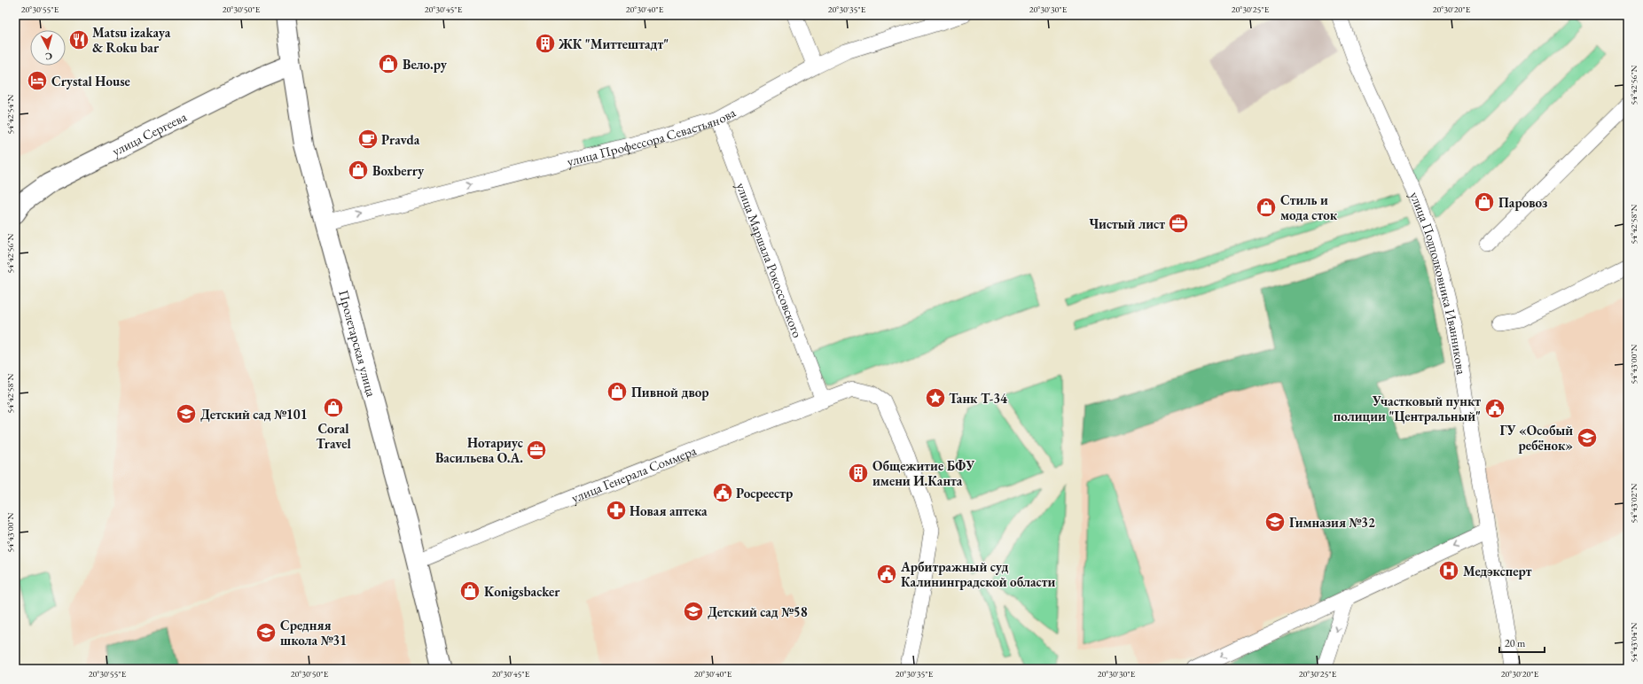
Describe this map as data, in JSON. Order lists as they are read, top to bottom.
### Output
{
  "streets": {
    "main road": ["улица Сергеева", "Пролетарская улица"],
    "street": [
      "улица Профессора Севастьянова",
      "улица Маршала Рокоссовского",
      "улица Подполковника Иванникова",
      "улица Генерала Соммера"
    ]
  },
  "crossings": [
    ["улица Сергеева", "Пролетарская улица"],
    ["улица Профессора Севастьянова", "улица Маршала Рокоссовского"],
    ["улица Профессора Севастьянова", "Пролетарская улица"],
    ["улица Маршала Рокоссовского", "улица Генерала Соммера"],
    ["Пролетарская улица", "улица Генерала Соммера"]
  ],
  "one_way": ["улица Профессора Севастьянова"],
  "places": {
    "restaurant": ["Matsu izakaya & Roku bar"],
    "building": ["ЖК \"Миттештадт\"", "Общежитие БФУ имени И.Канта"],
    "shop": [
      "Вело.ру",
      "Boxberry",
      "Паровоз",
      "Стиль и мода сток",
      "Пивной двор",
      "Coral Travel",
      "Konigsbacker"
    ],
    "hotel": ["Crystal House"],
    "cafe": ["Pravda"],
    "office": ["Чистый лист", "Нотариус Васильева О.А."],
    "place": ["Танк Т-34"],
    "public building": ["Участковый пункт полиции \"Центральный\"", "Росрeeстр", "Арбитражный суд Калининградской области"],
    "school or university": [
      "Детский сад №101",
      "ГУ «Особый ребёнок»",
      "Гимназия №32",
      "Детский сад №58",
      "Средняя школа №31"
    ],
    "pharmacy": ["Новая аптека"],
    "hospital": ["Медэксперт"]
  },
  "scale_bar": "20 m",
  "north": "bottom",
  "coordinates": [
    "20°30'55\"E",
    "20°30'50\"E",
    "20°30'45\"E",
    "20°30'40\"E",
    "20°30'35\"E",
    "20°30'30\"E",
    "20°30'25\"E",
    "20°30'20\"E",
    "54°42'56\"N",
    "54°42'54\"N",
    "54°42'58\"N",
    "54°43'00\"N",
    "54°43'02\"N",
    "54°43'04\"N"
  ]
}
